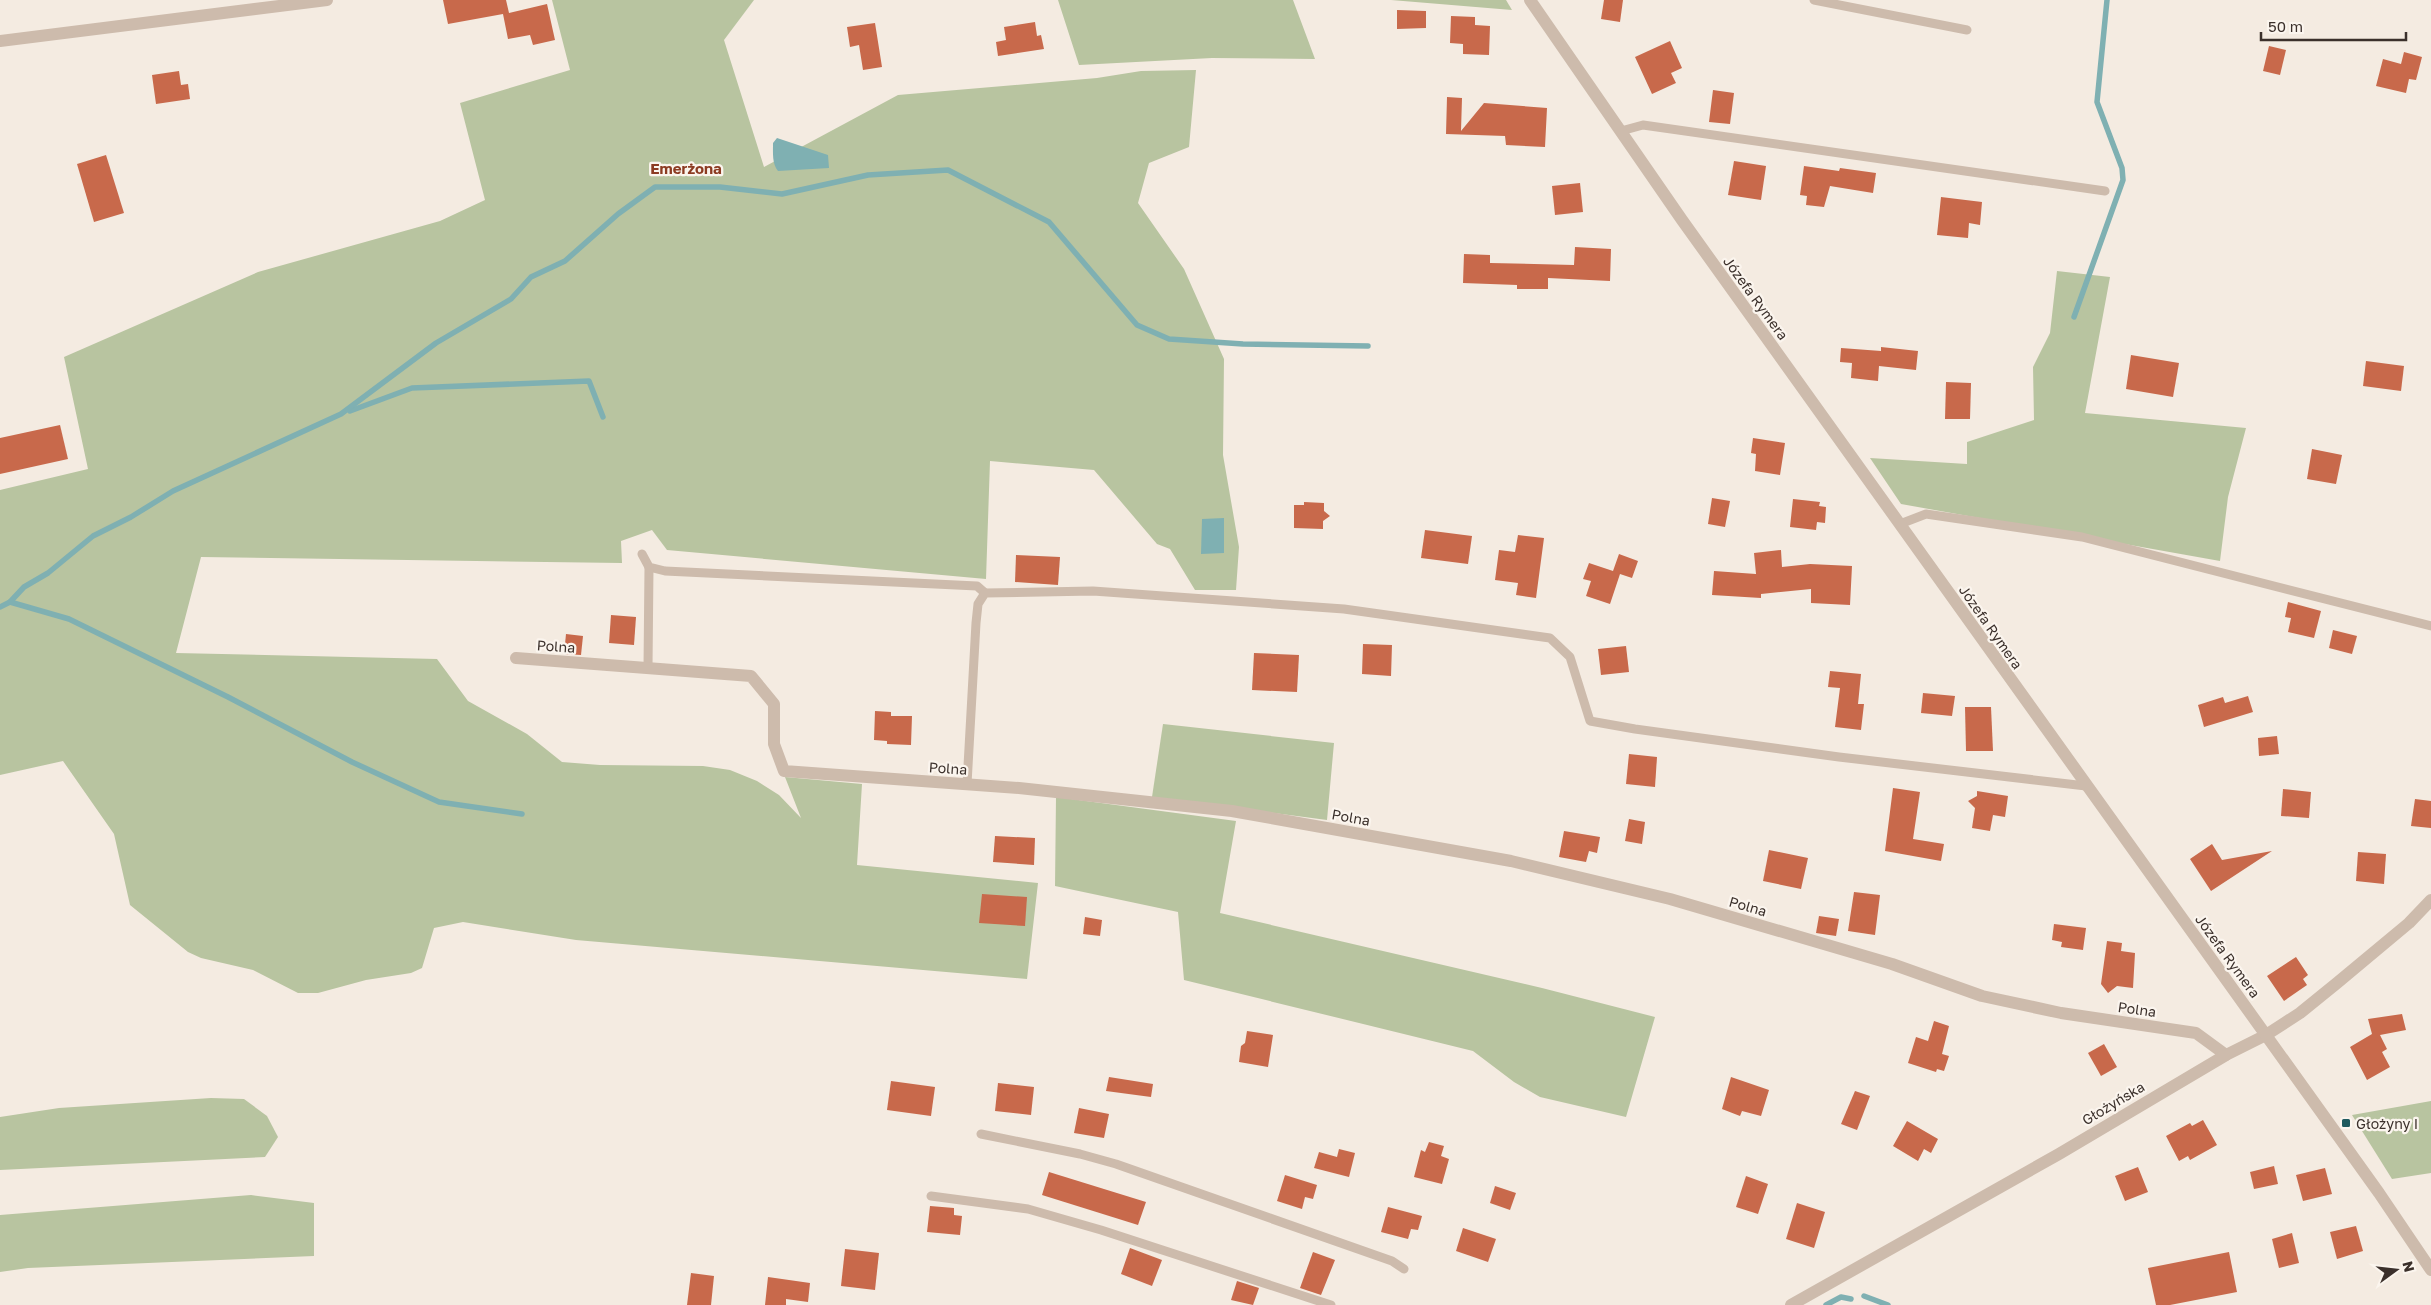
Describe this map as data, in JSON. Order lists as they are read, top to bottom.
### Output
{
  "streets": {
    "street": ["Józefa Rymera", "Polna", "Głożyńska"]
  },
  "crossings": [
    ["Józefa Rymera", "Głożyńska"],
    ["Polna", "Głożyńska"]
  ],
  "districts": ["Emerżona"],
  "places": {
    "transit": ["Głożyny I"]
  },
  "scale_bar": "50 m",
  "north": "right"
}
